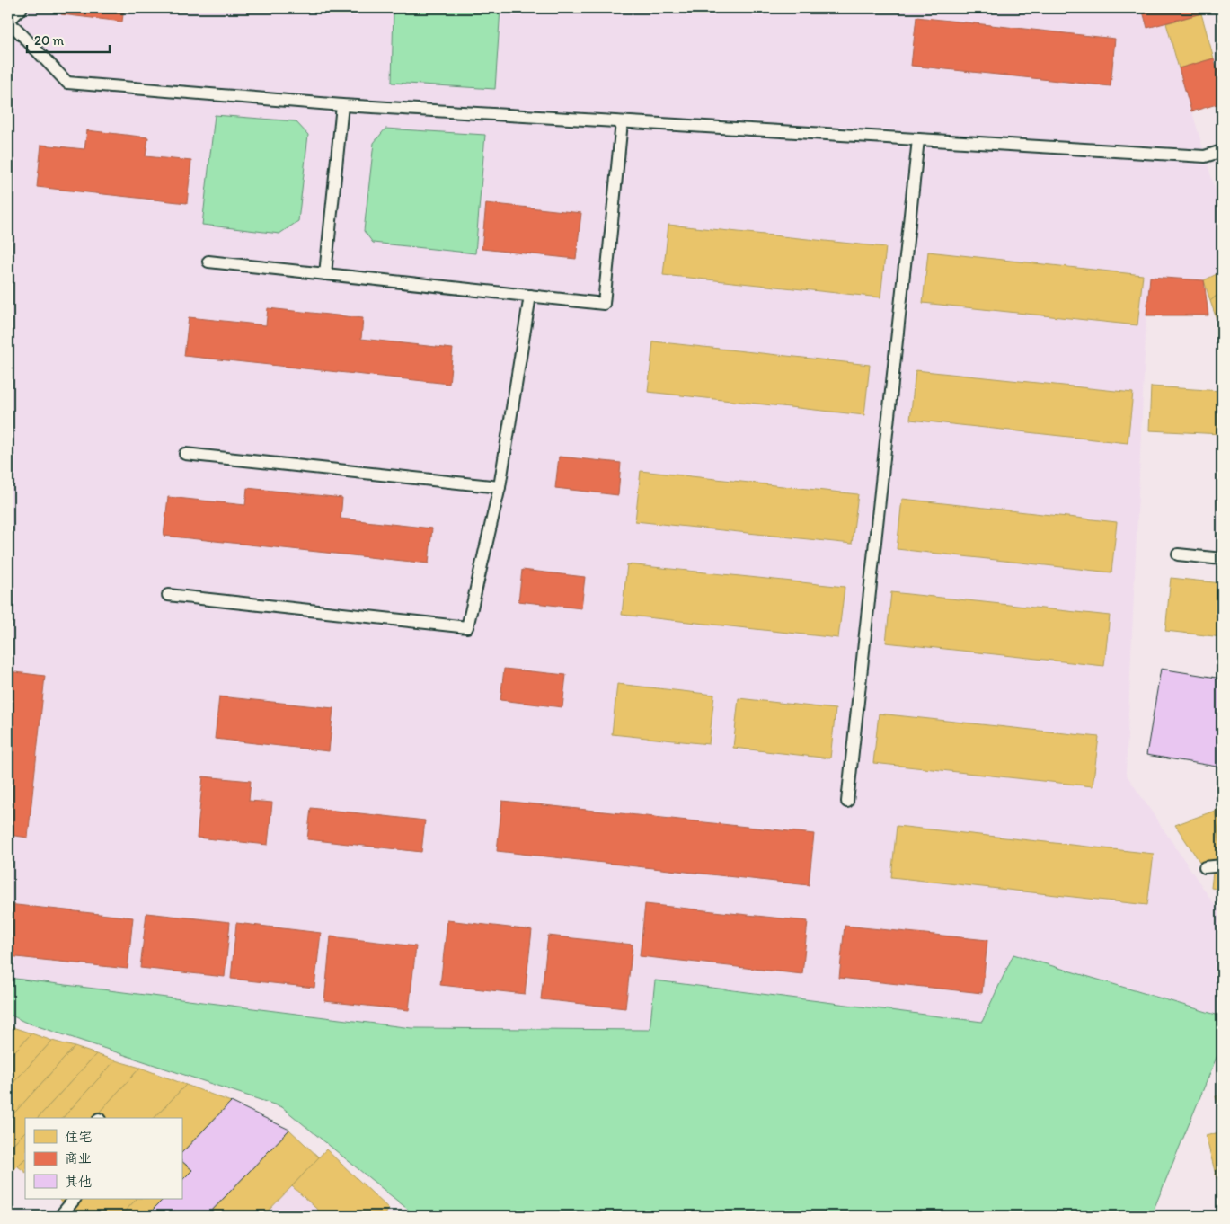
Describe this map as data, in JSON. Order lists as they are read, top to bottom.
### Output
{
  "legend": ["住宅", "商业", "其他"],
  "scale_bar": "20 m"
}
